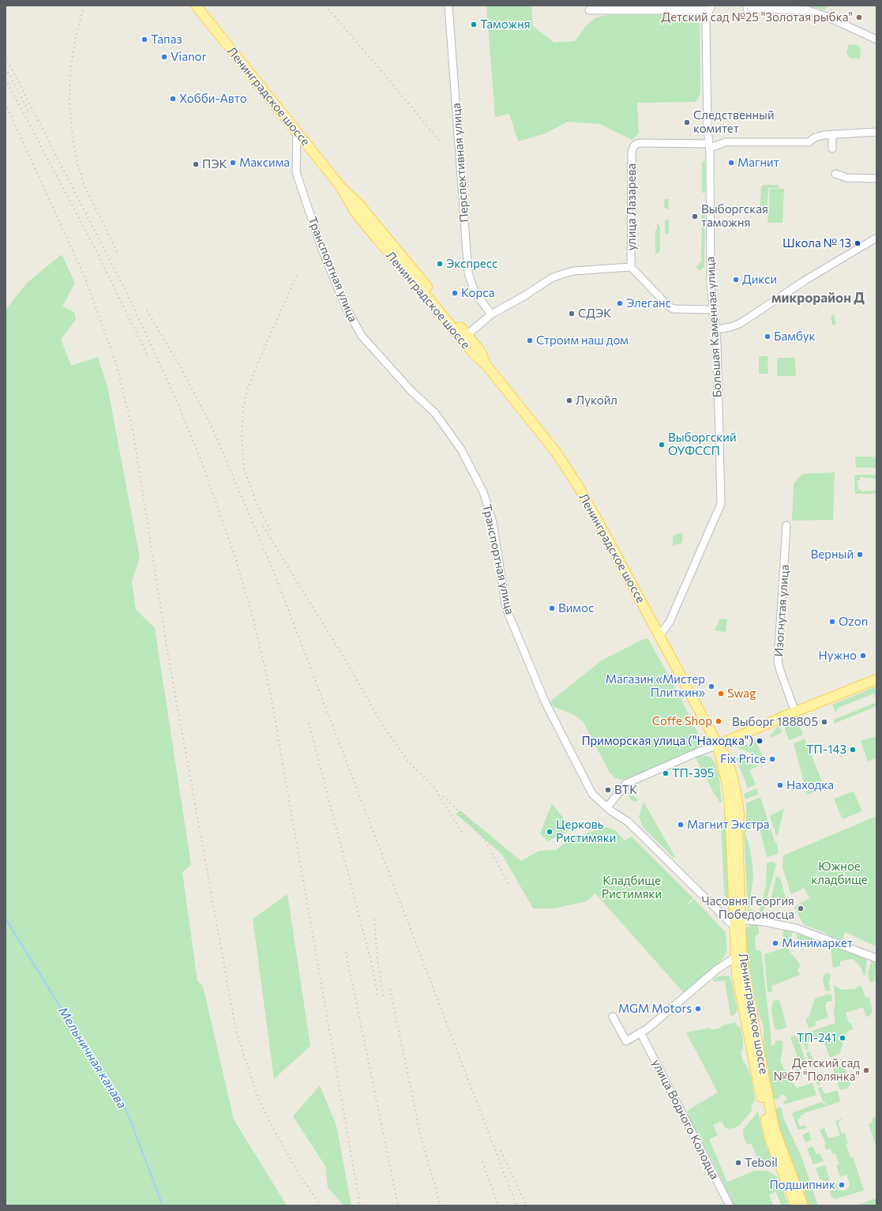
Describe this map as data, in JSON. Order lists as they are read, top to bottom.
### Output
{
  "streets": {
    "main road": ["Ленинградское шоссе"],
    "street": [
      "Перспективная улица",
      "улица Лазарева",
      "Транспортная улица",
      "Большая Каменная улица",
      "Изогнутая улица",
      "улица Водного Колодца"
    ]
  },
  "crossings": [
    ["Ленинградское шоссе", "Транспортная улица"],
    ["Ленинградское шоссе", "Большая Каменная улица"],
    ["улица Лазарева", "Большая Каменная улица"]
  ],
  "districts": ["микрорайон Д"],
  "water": ["Мельничная канава"],
  "parks": ["Южное кладбище", "Кладбище Ристимяки"],
  "places": [
    "Детский сад №25 \"Золотая рыбка\"",
    "Таможня",
    "Тапаз",
    "Vianor",
    "Хобби-Авто",
    "Следственный комитет",
    "Максима",
    "Магнит",
    "ПЭК",
    "Выборгская таможня",
    "Школа № 13",
    "Экспресс",
    "Дикси",
    "Корса",
    "Элеганс",
    "СДЭК",
    "Бамбук",
    "Строим наш дом",
    "Лукойл",
    "Выборгский ОУФССП",
    "Верный",
    "Вимос",
    "Ozon",
    "Нужно",
    "Магазин «Мистер Плиткин»",
    "Swag",
    "Coffe Shop",
    "Выборг 188805",
    "Приморская улица (\"Находка\")",
    "ТП-143",
    "Fix Price",
    "ТП-395",
    "Находка",
    "ВТК",
    "Магнит Экстра",
    "Церковь Ристимяки",
    "Часовня Георгия Победоносца",
    "Минимаркет",
    "MGM Motors",
    "ТП-241",
    "Детский сад №67 \"Полянка\"",
    "Teboil",
    "Подшипник"
  ]
}
